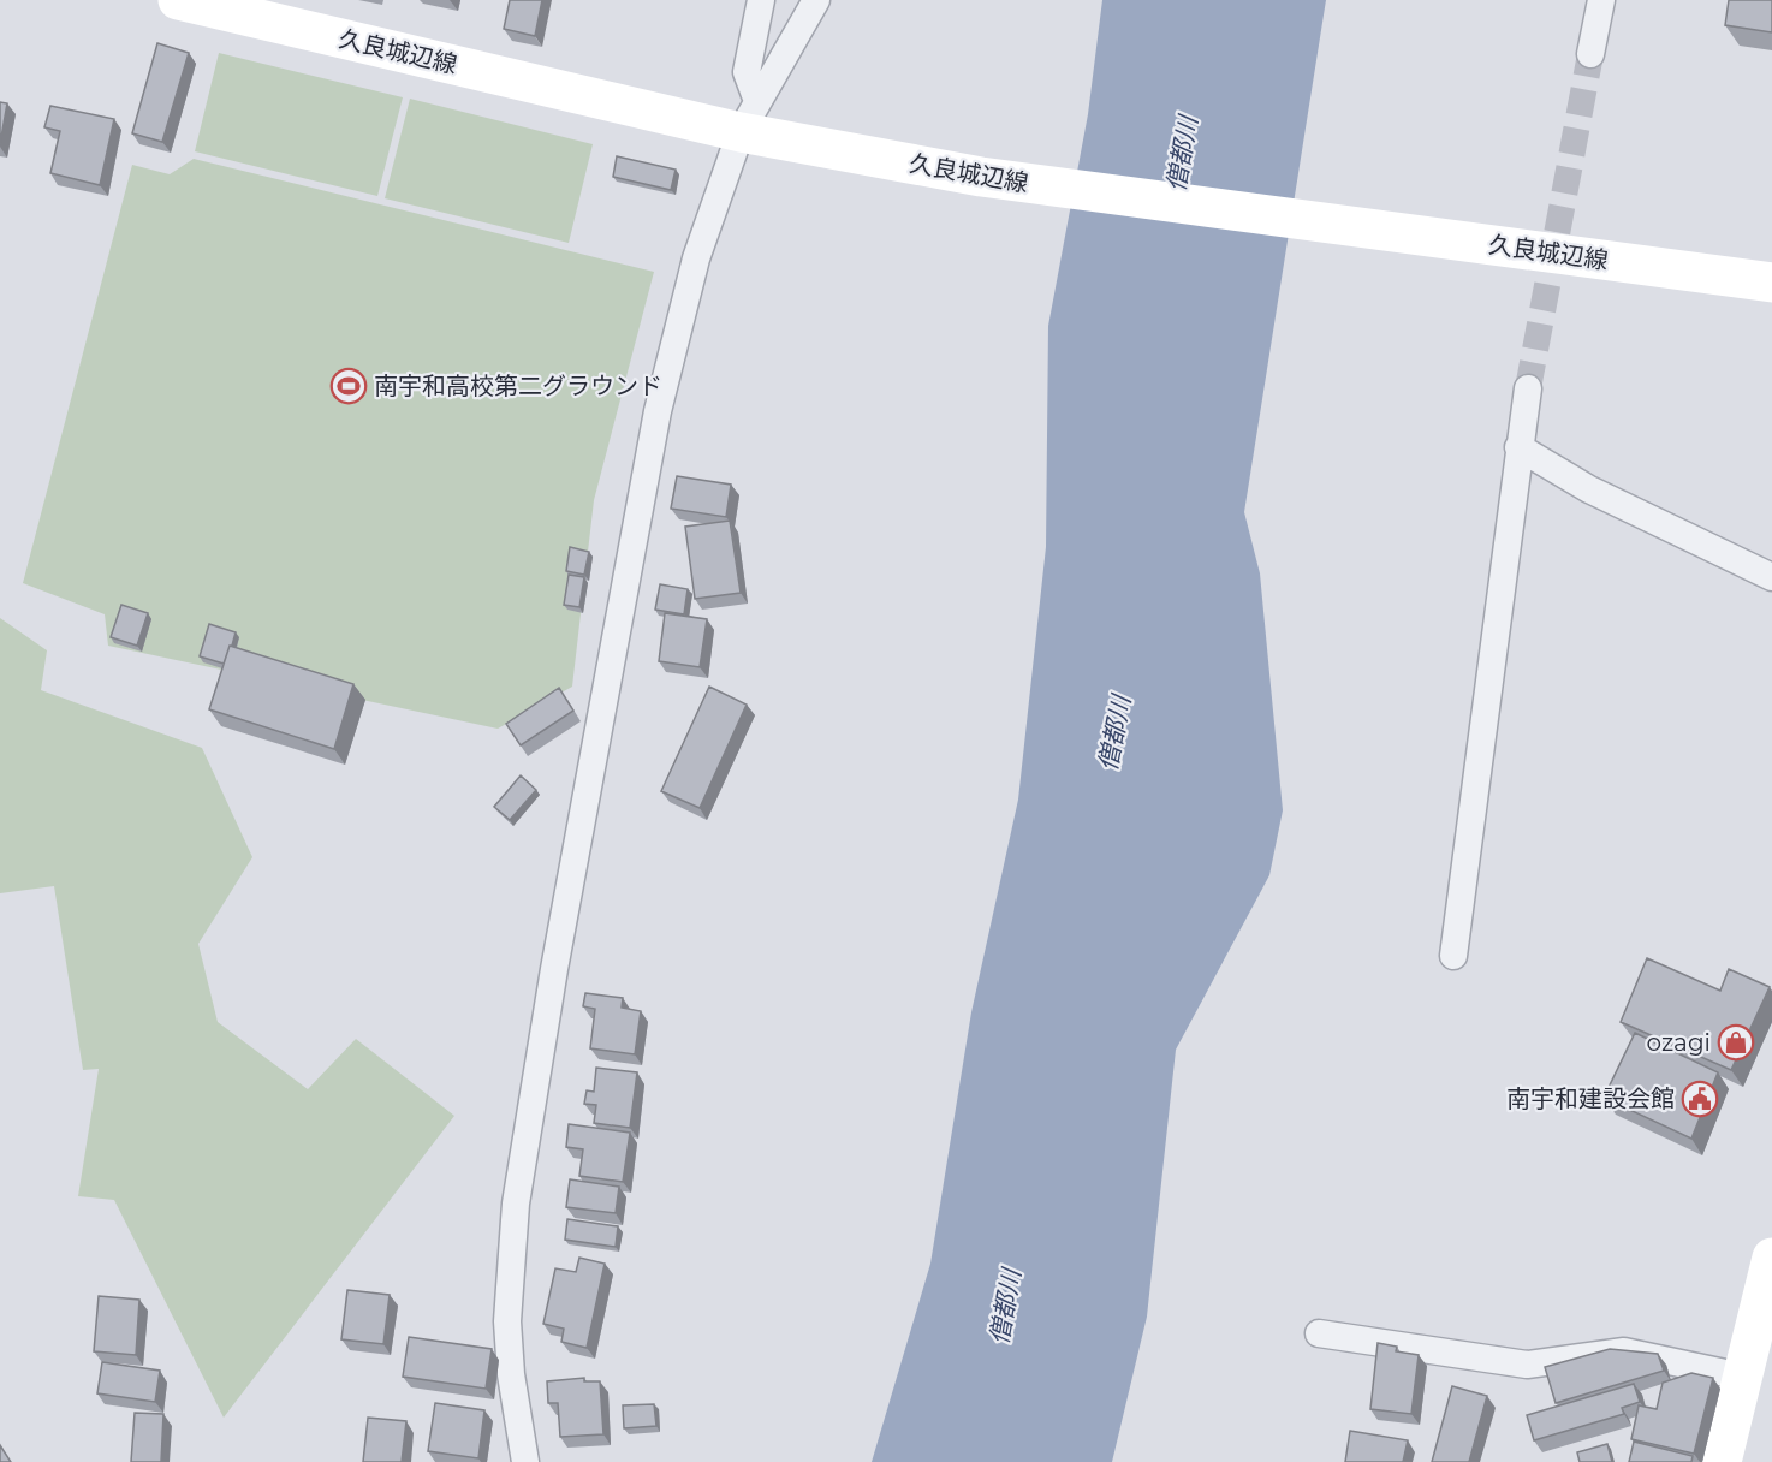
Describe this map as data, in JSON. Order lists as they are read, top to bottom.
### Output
{
  "streets": {
    "main road": ["久良城辺線"]
  },
  "water": ["僧都川"],
  "places": {
    "sports": ["南宇和高校第二グラウンド"],
    "shop": ["ozagi"],
    "public building": ["南宇和建設会館"]
  }
}
